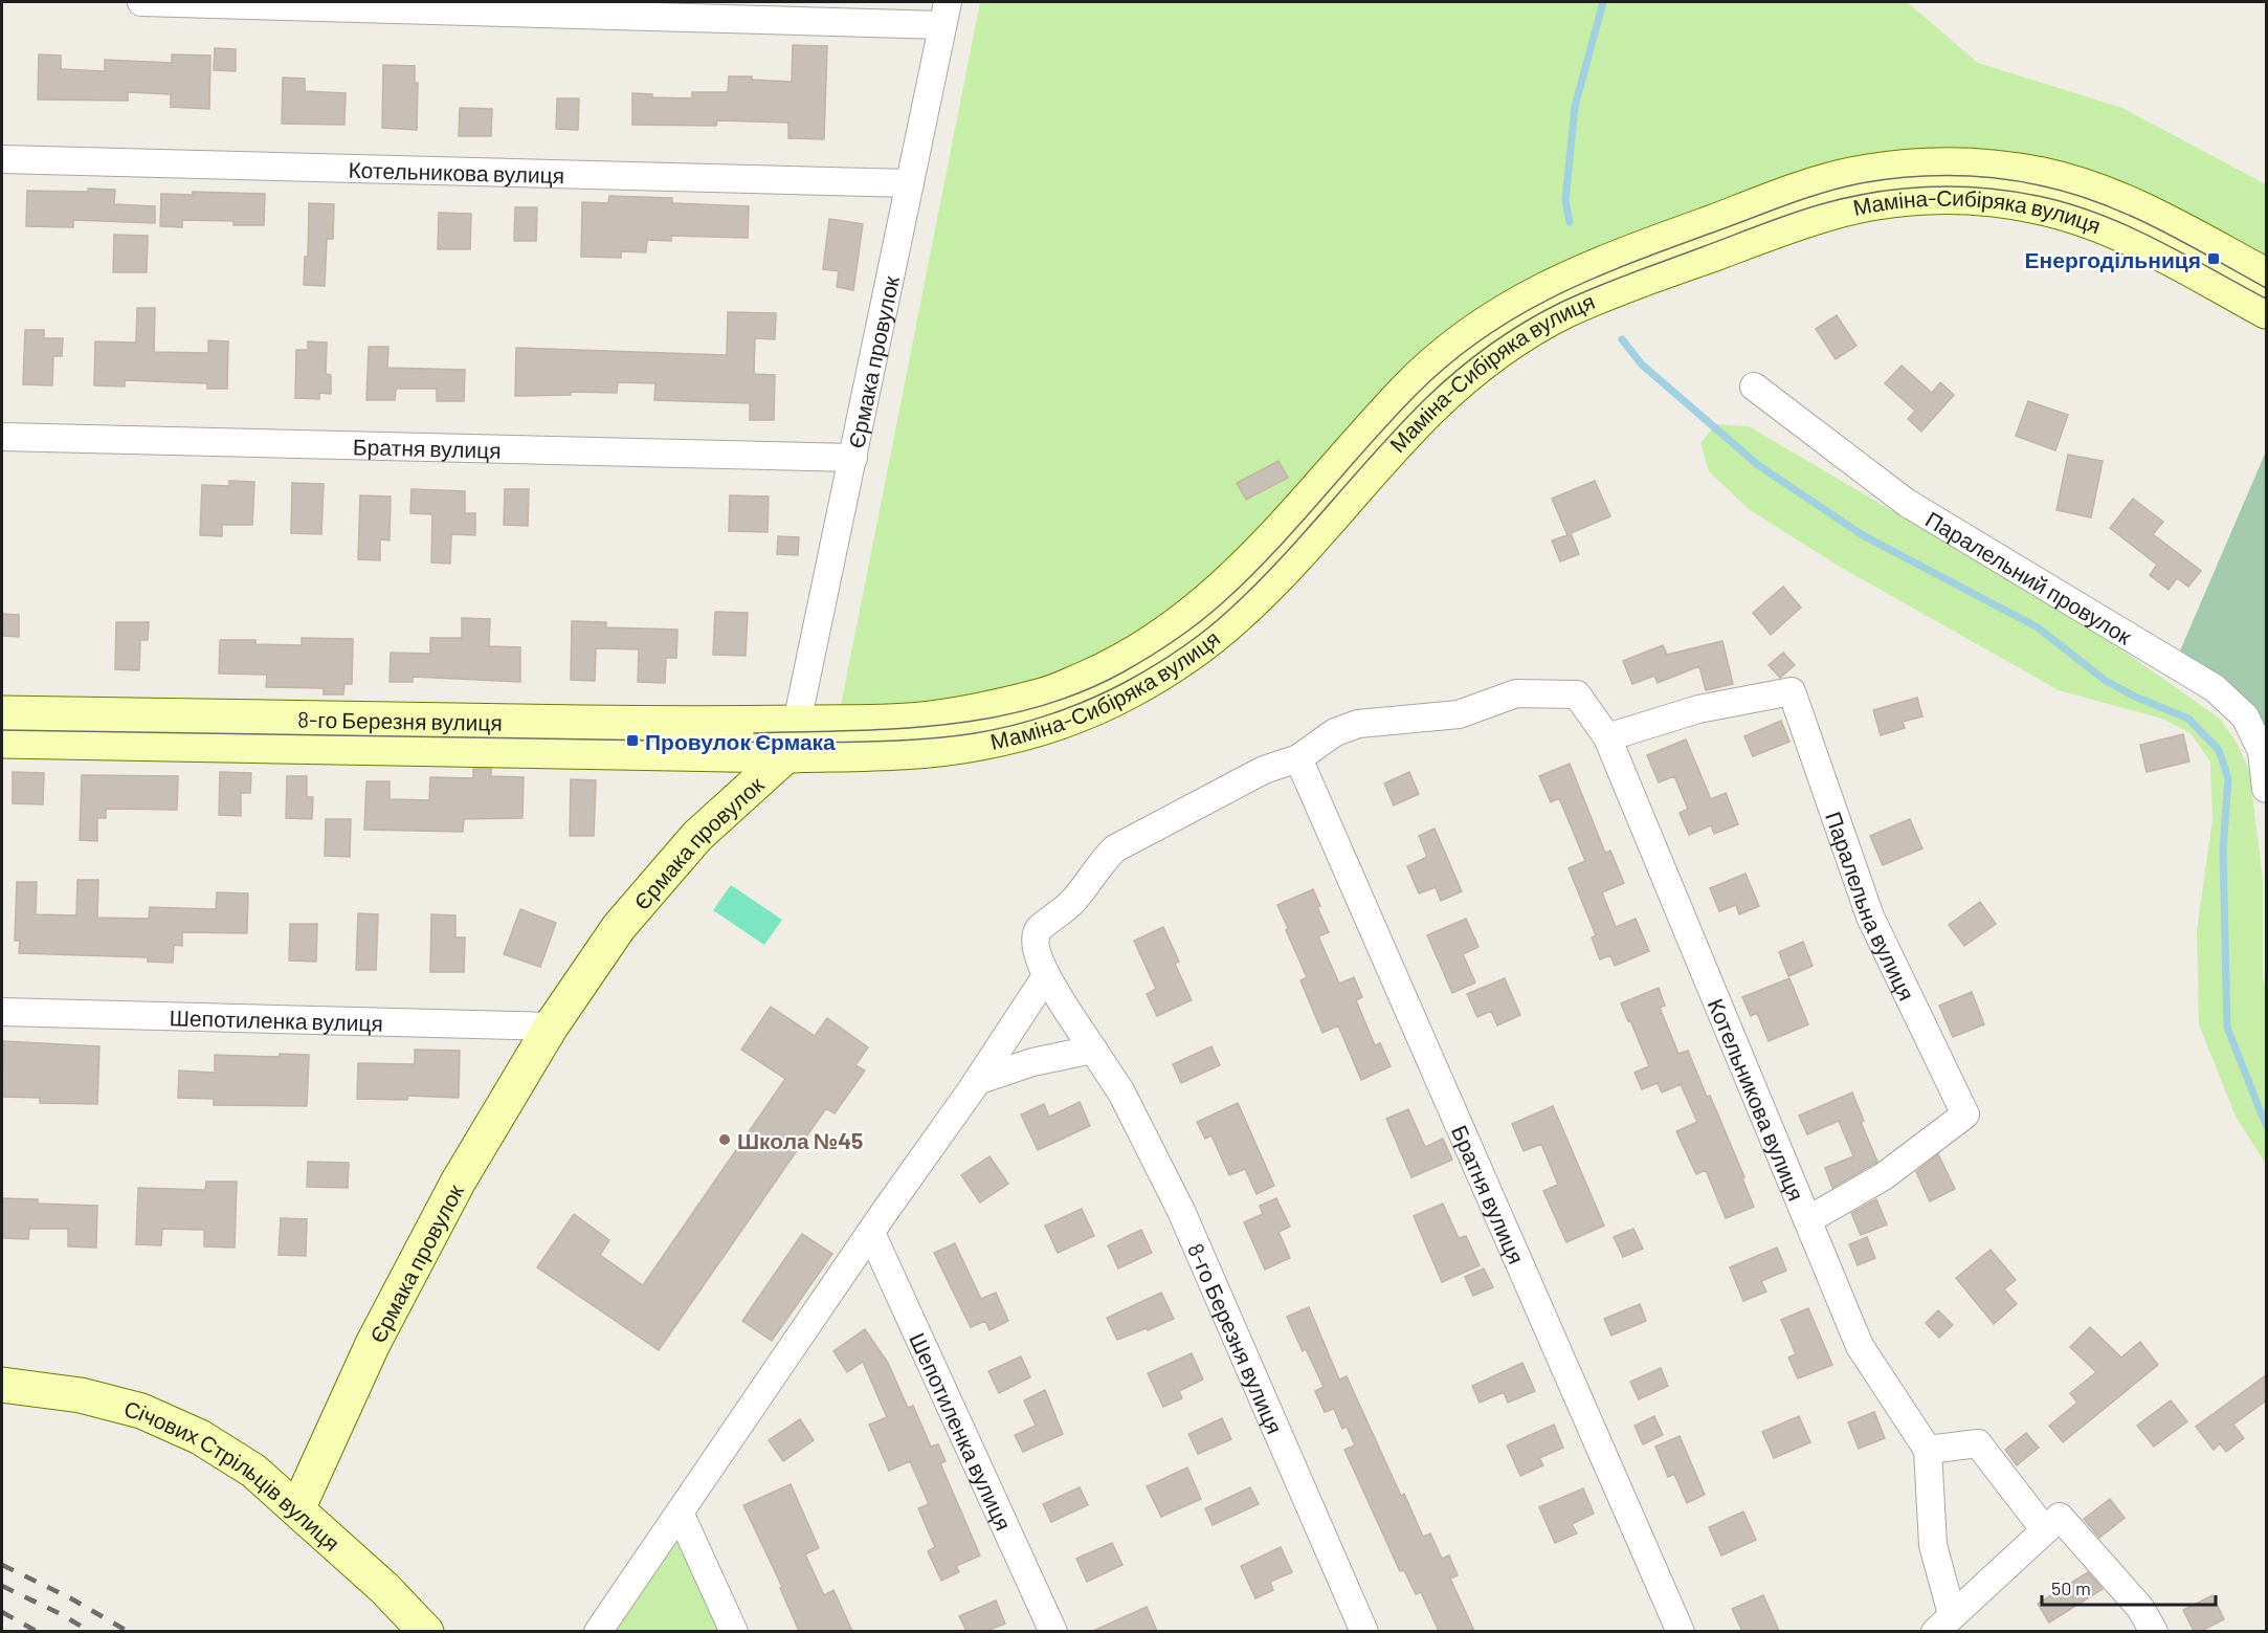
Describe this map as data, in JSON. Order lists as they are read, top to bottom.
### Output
{
  "streets": {
    "main road": [
      "Маміна-Сибіряка вулиця",
      "Єрмака провулок",
      "8-го Березня вулиця",
      "Січових Стрільців вулиця"
    ],
    "street": [
      "Котельникова вулиця",
      "Братня вулиця",
      "Паралельний провулок",
      "Паралельна вулиця",
      "Шепотиленка вулиця"
    ]
  },
  "crossings": [
    ["Котельникова вулиця", "Єрмака провулок"],
    ["Котельникова вулиця", "Братня вулиця"],
    ["Котельникова вулиця", "8-го Березня вулиця"],
    ["Котельникова вулиця", "Паралельна вулиця"],
    ["Маміна-Сибіряка вулиця", "Єрмака провулок"],
    ["Маміна-Сибіряка вулиця", "8-го Березня вулиця"],
    ["Єрмака провулок", "Братня вулиця"],
    ["Єрмака провулок", "8-го Березня вулиця"],
    ["Єрмака провулок", "Шепотиленка вулиця"],
    ["Єрмака провулок", "Січових Стрільців вулиця"],
    ["Братня вулиця", "8-го Березня вулиця"]
  ],
  "places": {
    "transit": ["Енергодільниця", "Провулок Єрмака"],
    "other": ["Школа №45"]
  },
  "scale_bar": "50 m"
}
